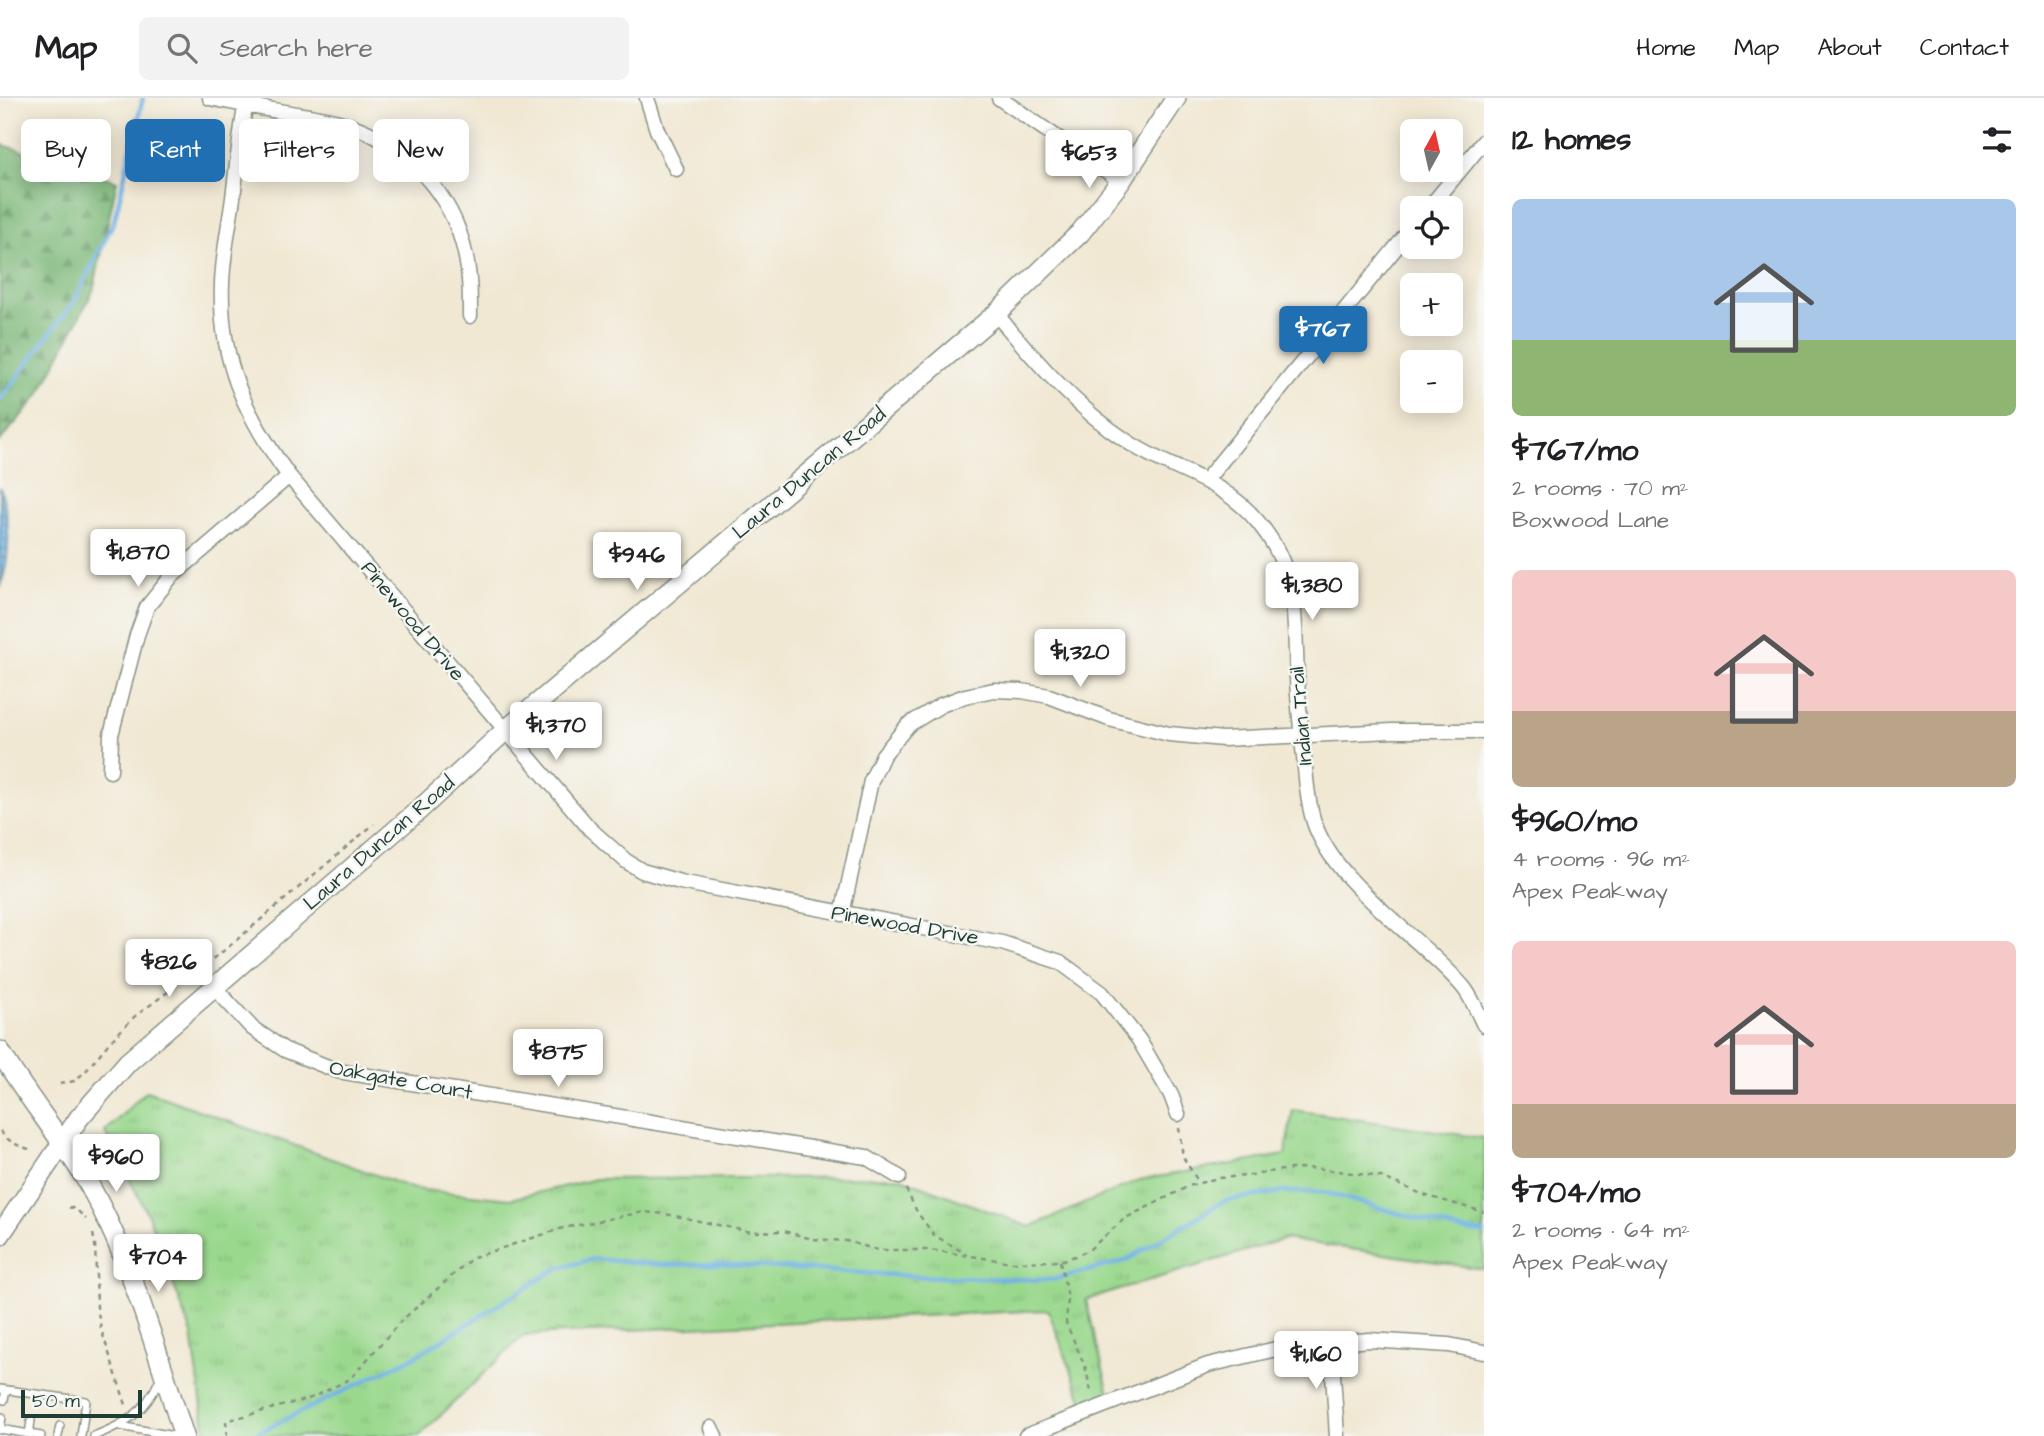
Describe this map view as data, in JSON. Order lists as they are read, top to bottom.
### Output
{
  "streets": {
    "street": [
      "Laura Duncan Road",
      "Pinewood Drive",
      "Indian Trail",
      "Oakgate Court"
    ]
  },
  "crossings": [
    ["Laura Duncan Road", "Pinewood Drive"],
    ["Laura Duncan Road", "Indian Trail"],
    ["Laura Duncan Road", "Oakgate Court"]
  ],
  "scale_bar": "50 m",
  "north": "top",
  "page": {
    "header": "Map",
    "search": "Search here",
    "nav": [
      "Home",
      "Map",
      "About",
      "Contact"
    ],
    "heading": "12 homes",
    "map_buttons": ["+", "−"],
    "chip": [
      "Buy",
      "Rent",
      "Filters",
      "New"
    ],
    "price": [
      "$653",
      "$767",
      "$1,870",
      "$946",
      "$1,380",
      "$1,320",
      "$1,370",
      "$826",
      "$875",
      "$960",
      "$704",
      "$1,160"
    ],
    "list": [
      {
        "name": "$767/mo",
        "note": "2 rooms · 70 m² · Boxwood Lane"
      },
      {
        "name": "$960/mo",
        "note": "4 rooms · 96 m² · Apex Peakway"
      },
      {
        "name": "$704/mo",
        "note": "2 rooms · 64 m² · Apex Peakway"
      }
    ],
    "scale": "50 m"
  }
}
